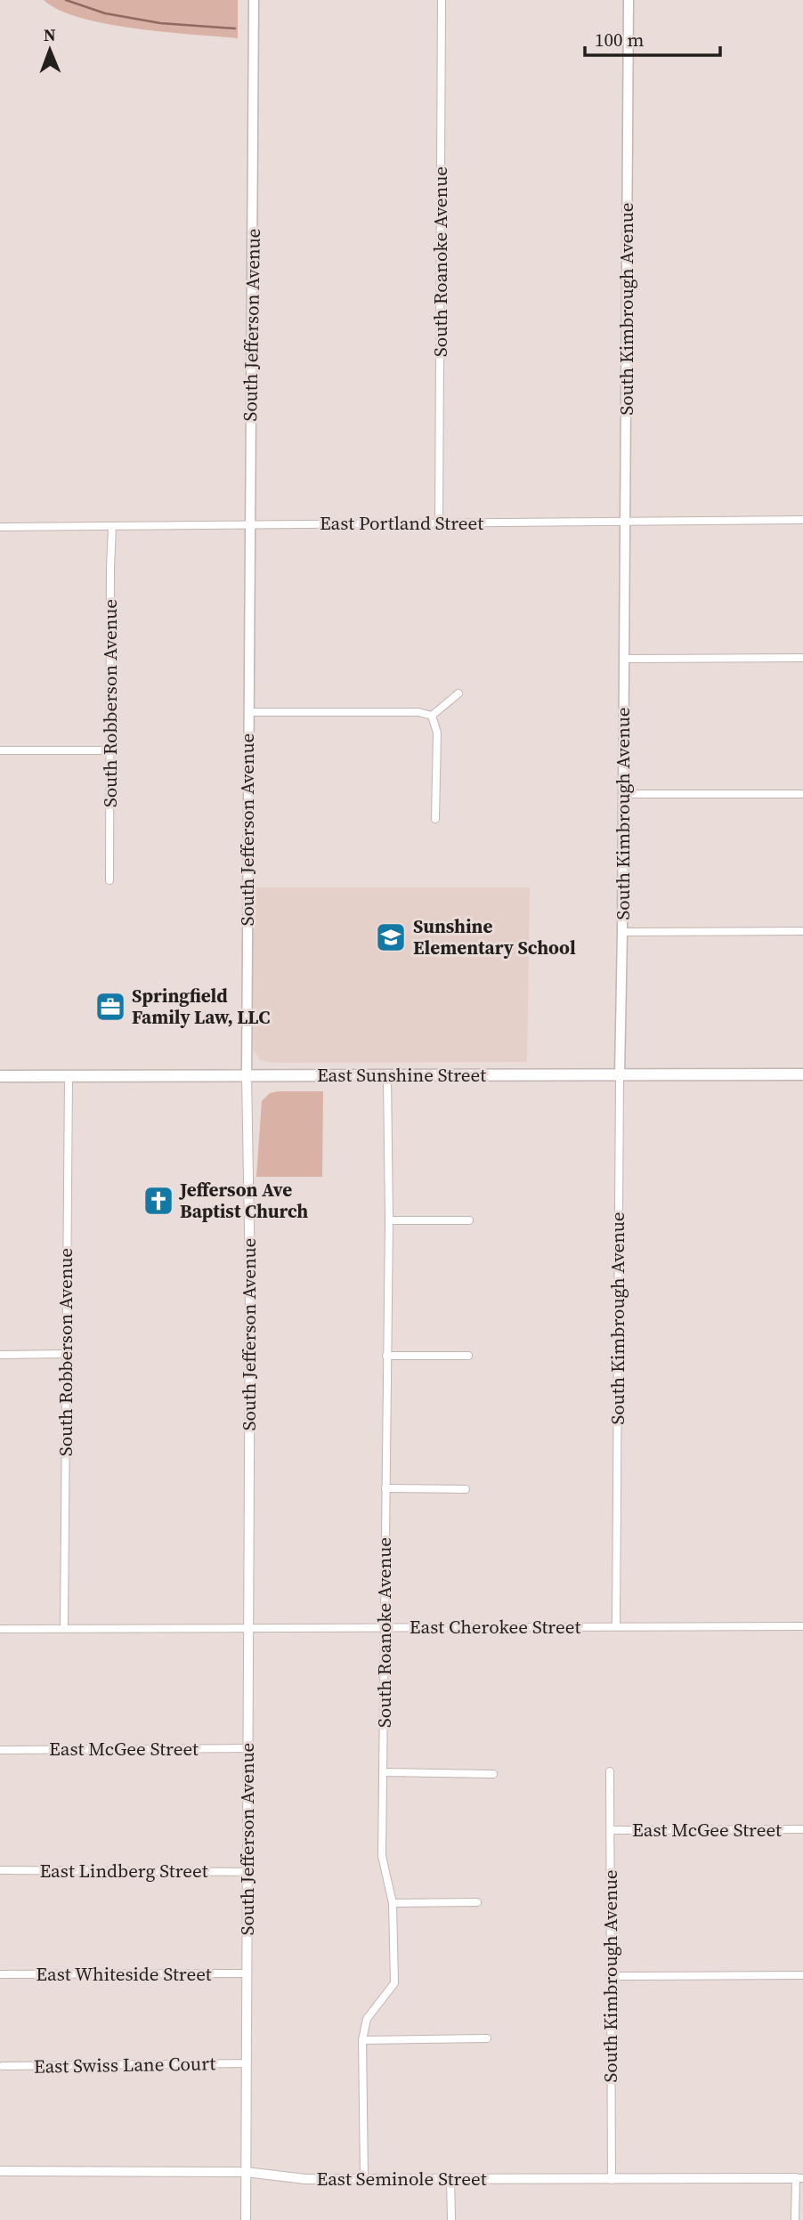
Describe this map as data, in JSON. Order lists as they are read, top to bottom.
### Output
{
  "streets": {
    "main road": ["South Kimbrough Avenue", "South Jefferson Avenue", "East Sunshine Street"],
    "street": [
      "South Roanoke Avenue",
      "East Portland Street",
      "South Robberson Avenue",
      "East Cherokee Street",
      "East McGee Street",
      "East Lindberg Street",
      "East Whiteside Street",
      "East Swiss Lane Court",
      "East Seminole Street"
    ]
  },
  "crossings": [
    ["South Roanoke Avenue", "East Portland Street"],
    ["South Roanoke Avenue", "East Sunshine Street"],
    ["South Roanoke Avenue", "East Cherokee Street"],
    ["South Roanoke Avenue", "East Seminole Street"],
    ["South Kimbrough Avenue", "East Portland Street"],
    ["South Kimbrough Avenue", "East Sunshine Street"],
    ["South Kimbrough Avenue", "East Cherokee Street"],
    ["South Kimbrough Avenue", "East McGee Street"],
    ["South Kimbrough Avenue", "East Seminole Street"],
    ["South Jefferson Avenue", "East Portland Street"],
    ["South Jefferson Avenue", "East Sunshine Street"],
    ["South Jefferson Avenue", "East Cherokee Street"],
    ["South Jefferson Avenue", "East McGee Street"],
    ["South Jefferson Avenue", "East Lindberg Street"],
    ["South Jefferson Avenue", "East Whiteside Street"],
    ["South Jefferson Avenue", "East Swiss Lane Court"],
    ["South Jefferson Avenue", "East Seminole Street"],
    ["East Portland Street", "South Robberson Avenue"],
    ["South Robberson Avenue", "East Sunshine Street"],
    ["South Robberson Avenue", "East Cherokee Street"]
  ],
  "places": {
    "school or university": ["Sunshine Elementary School"],
    "office": ["Springfield Family Law, LLC"],
    "church": ["Jefferson Ave Baptist Church"]
  },
  "scale_bar": "100 m",
  "north": "top"
}
